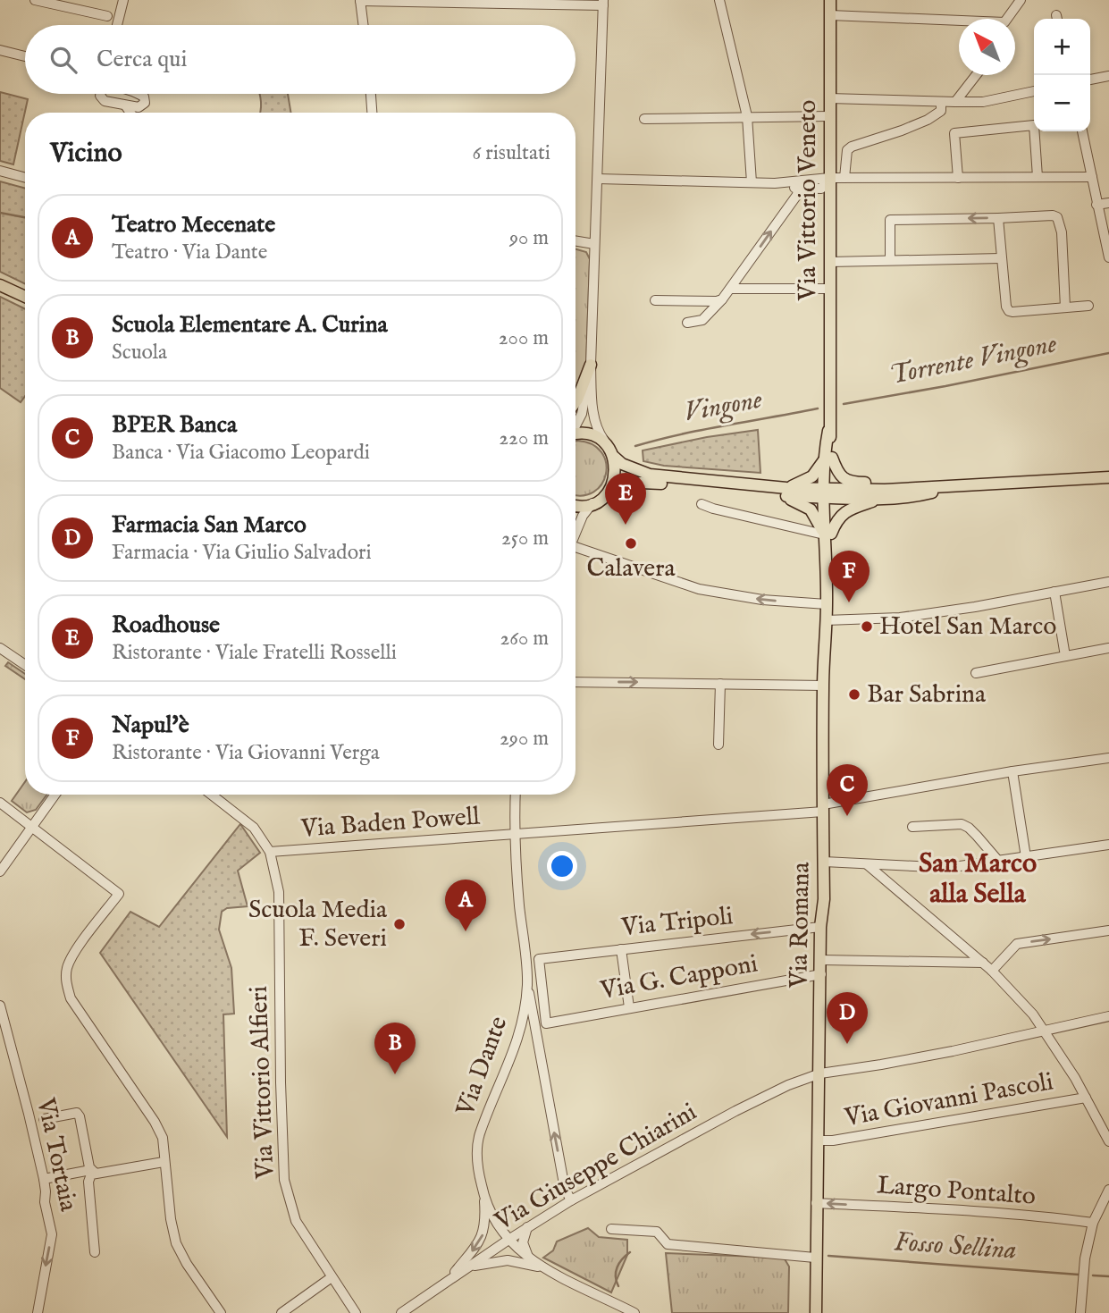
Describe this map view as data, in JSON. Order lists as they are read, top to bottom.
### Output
{
  "streets": {
    "main road": ["Via Vittorio Veneto", "Via Romana"],
    "street": [
      "Via Baden Powell",
      "Via Tripoli",
      "Via G. Capponi",
      "Via Dante",
      "Via Vittorio Alfieri",
      "Via Giovanni Pascoli",
      "Via Tortaia",
      "Via Giuseppe Chiarini",
      "Largo Pontalto"
    ]
  },
  "crossings": [
    ["Via Vittorio Veneto", "Via Romana"],
    ["Via Baden Powell", "Via Romana"],
    ["Via Baden Powell", "Via Dante"],
    ["Via Baden Powell", "Via Vittorio Alfieri"],
    ["Via Tripoli", "Via Romana"],
    ["Via Tripoli", "Via G. Capponi"],
    ["Via Romana", "Via G. Capponi"],
    ["Via Romana", "Via Giovanni Pascoli"],
    ["Via Romana", "Via Giuseppe Chiarini"],
    ["Via Romana", "Largo Pontalto"],
    ["Via Dante", "Via Giuseppe Chiarini"]
  ],
  "one_way": ["Via Tripoli", "Largo Pontalto"],
  "districts": ["San Marco alla Sella"],
  "water": ["Torrente Vingone", "Vingone", "Fosso Sellina"],
  "places": [
    "Calavera",
    "Hotel San Marco",
    "Bar Sabrina",
    "Scuola Media F. Severi"
  ],
  "north": "top left",
  "page": {
    "map_buttons": ["+", "−"],
    "search": "Cerca qui",
    "heading": ["Vicino", "6 risultati"],
    "list": [
      {
        "mark": "A",
        "name": "Teatro Mecenate",
        "note": "Teatro · Via Dante",
        "value": "90 m"
      },
      {
        "mark": "B",
        "name": "Scuola Elementare A. Curina",
        "note": "Scuola",
        "value": "200 m"
      },
      {
        "mark": "C",
        "name": "BPER Banca",
        "note": "Banca · Via Giacomo Leopardi",
        "value": "220 m"
      },
      {
        "mark": "D",
        "name": "Farmacia San Marco",
        "note": "Farmacia · Via Giulio Salvadori",
        "value": "250 m"
      },
      {
        "mark": "E",
        "name": "Roadhouse",
        "note": "Ristorante · Viale Fratelli Rosselli",
        "value": "260 m"
      },
      {
        "mark": "F",
        "name": "Napul'è",
        "note": "Ristorante · Via Giovanni Verga",
        "value": "290 m"
      }
    ],
    "pins": [
      "E",
      "F",
      "C",
      "A",
      "D",
      "B"
    ]
  }
}
